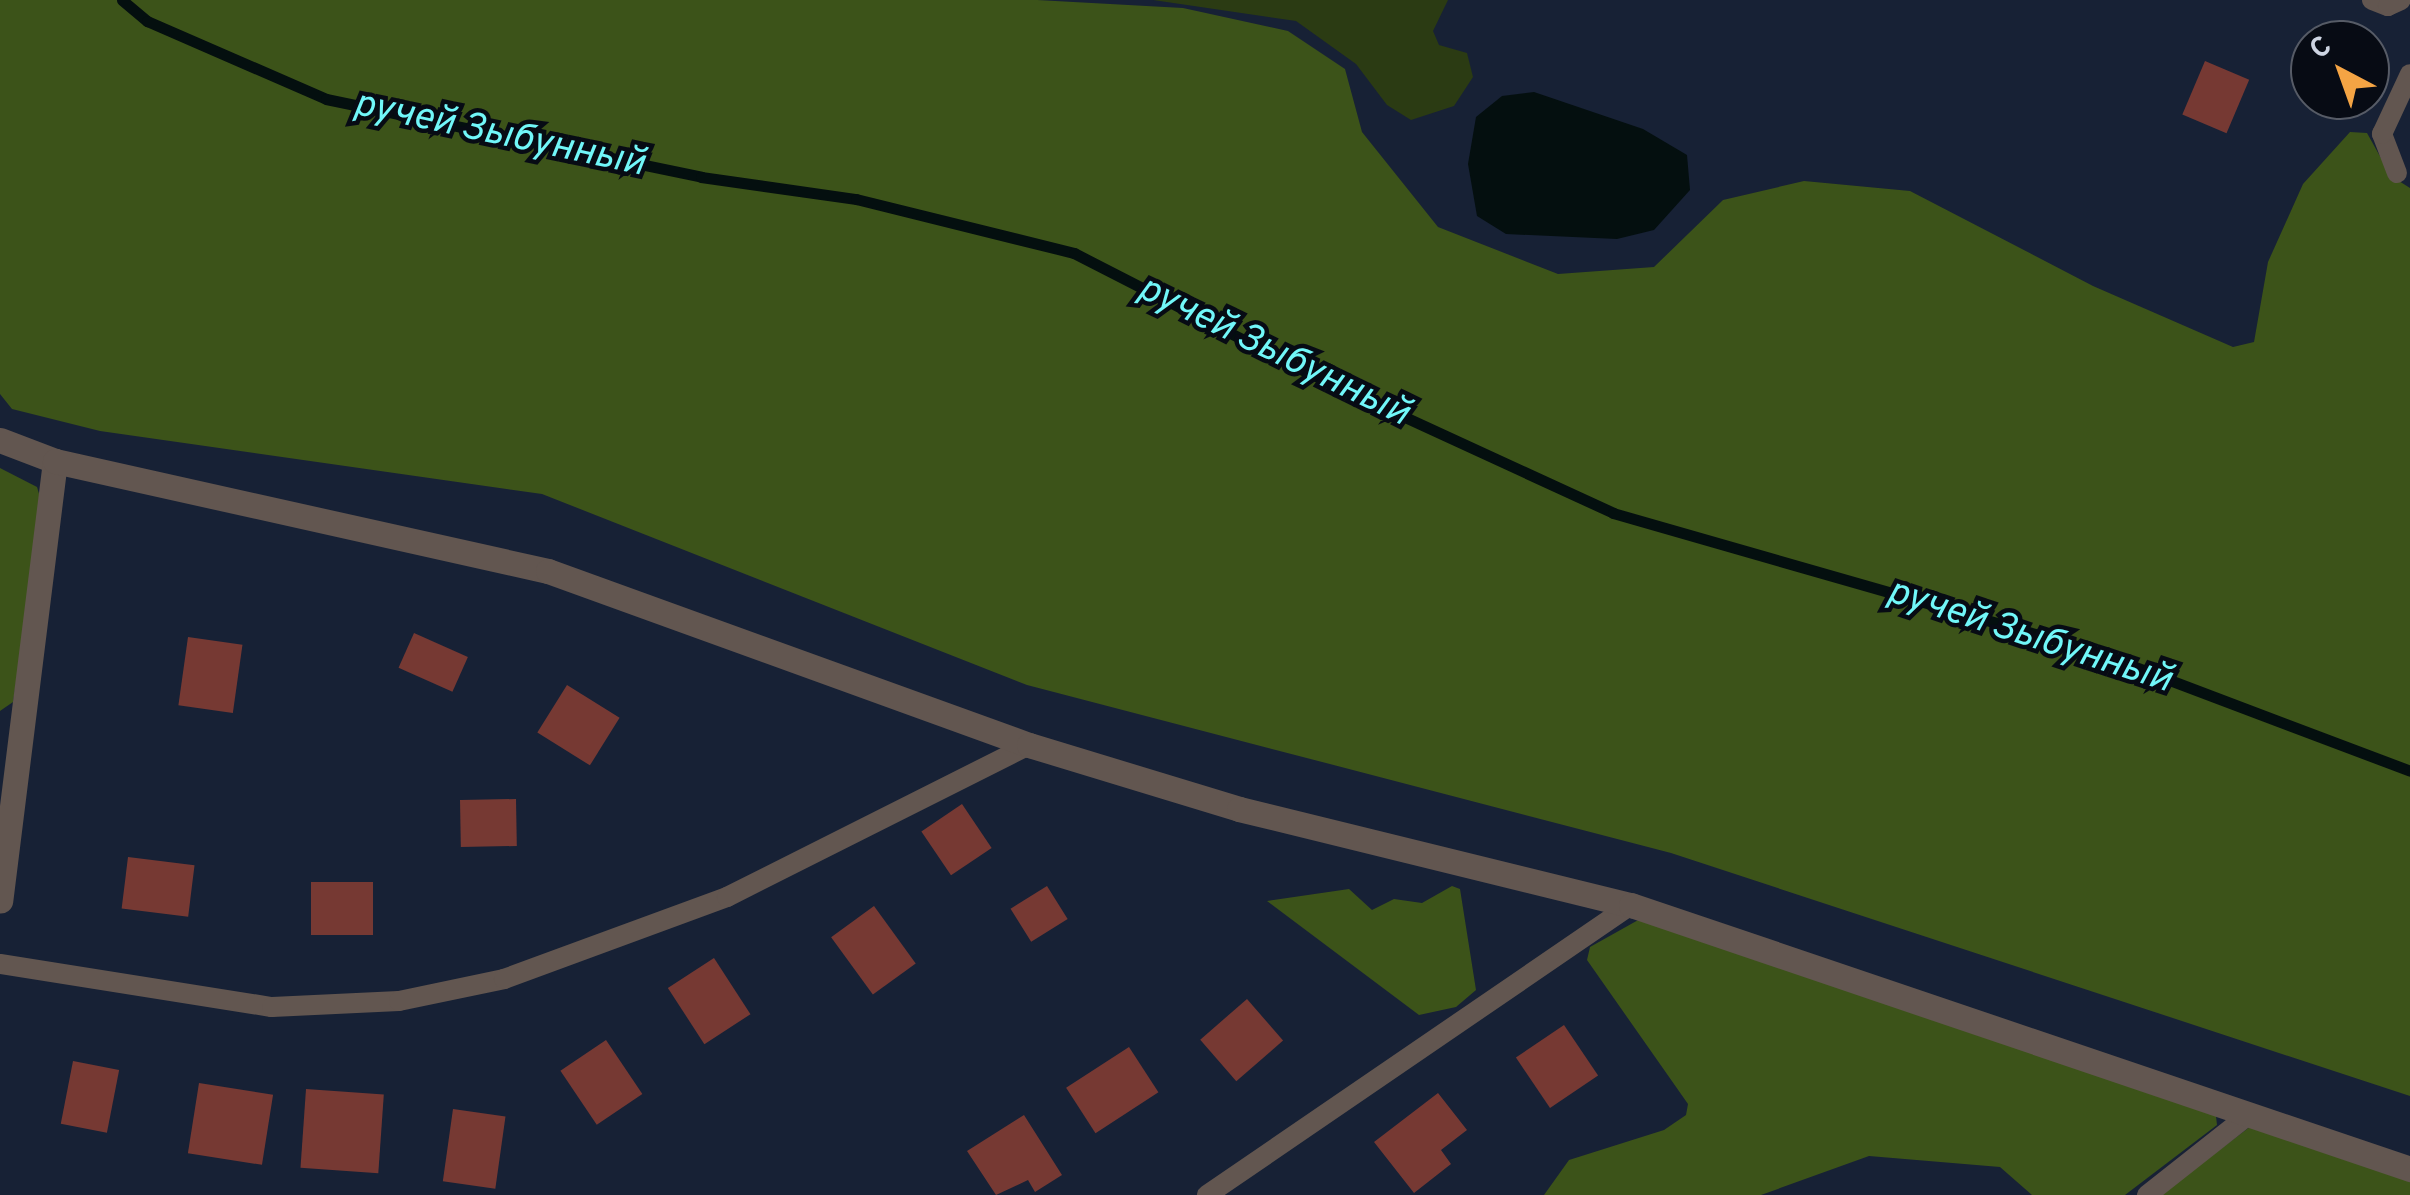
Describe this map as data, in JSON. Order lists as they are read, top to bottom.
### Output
{
  "water": ["ручей Зыбунный"],
  "north": "top left"
}
